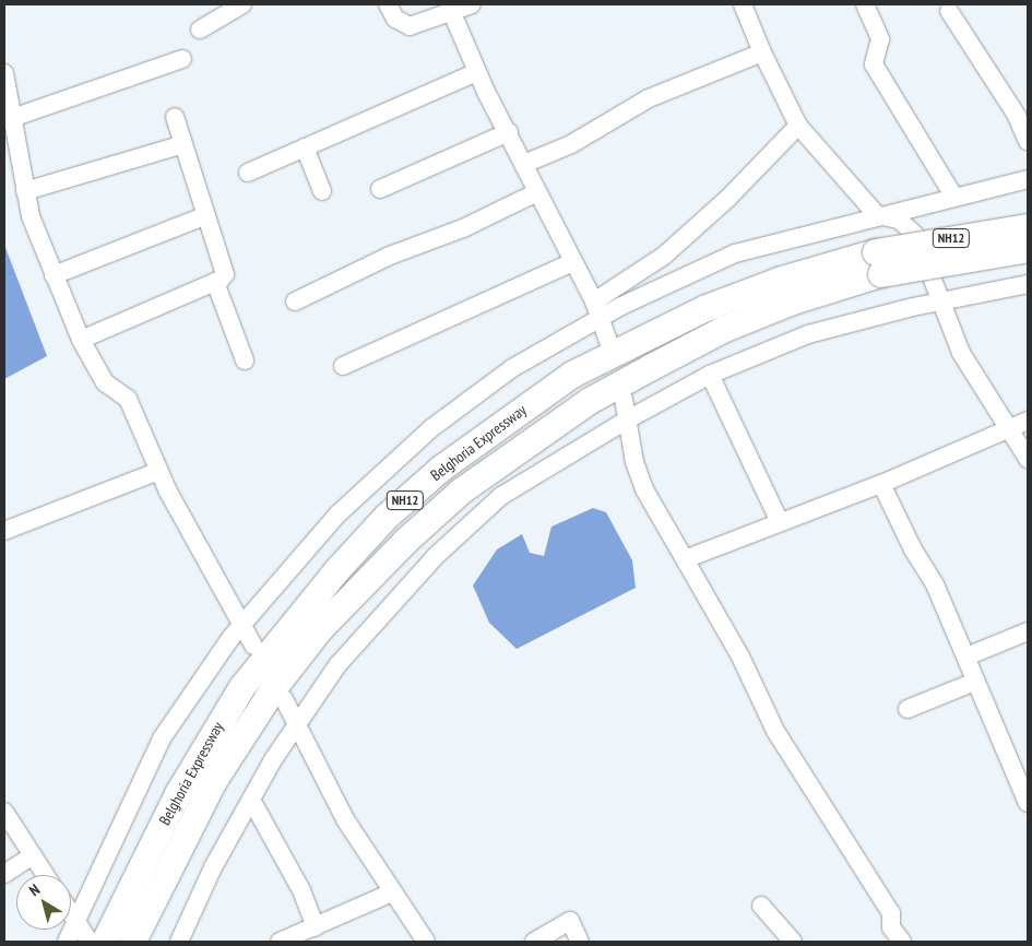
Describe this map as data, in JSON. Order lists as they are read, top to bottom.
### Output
{
  "streets": {
    "highway": ["NH12", "Belghoria Expressway"]
  },
  "north": "top left"
}
